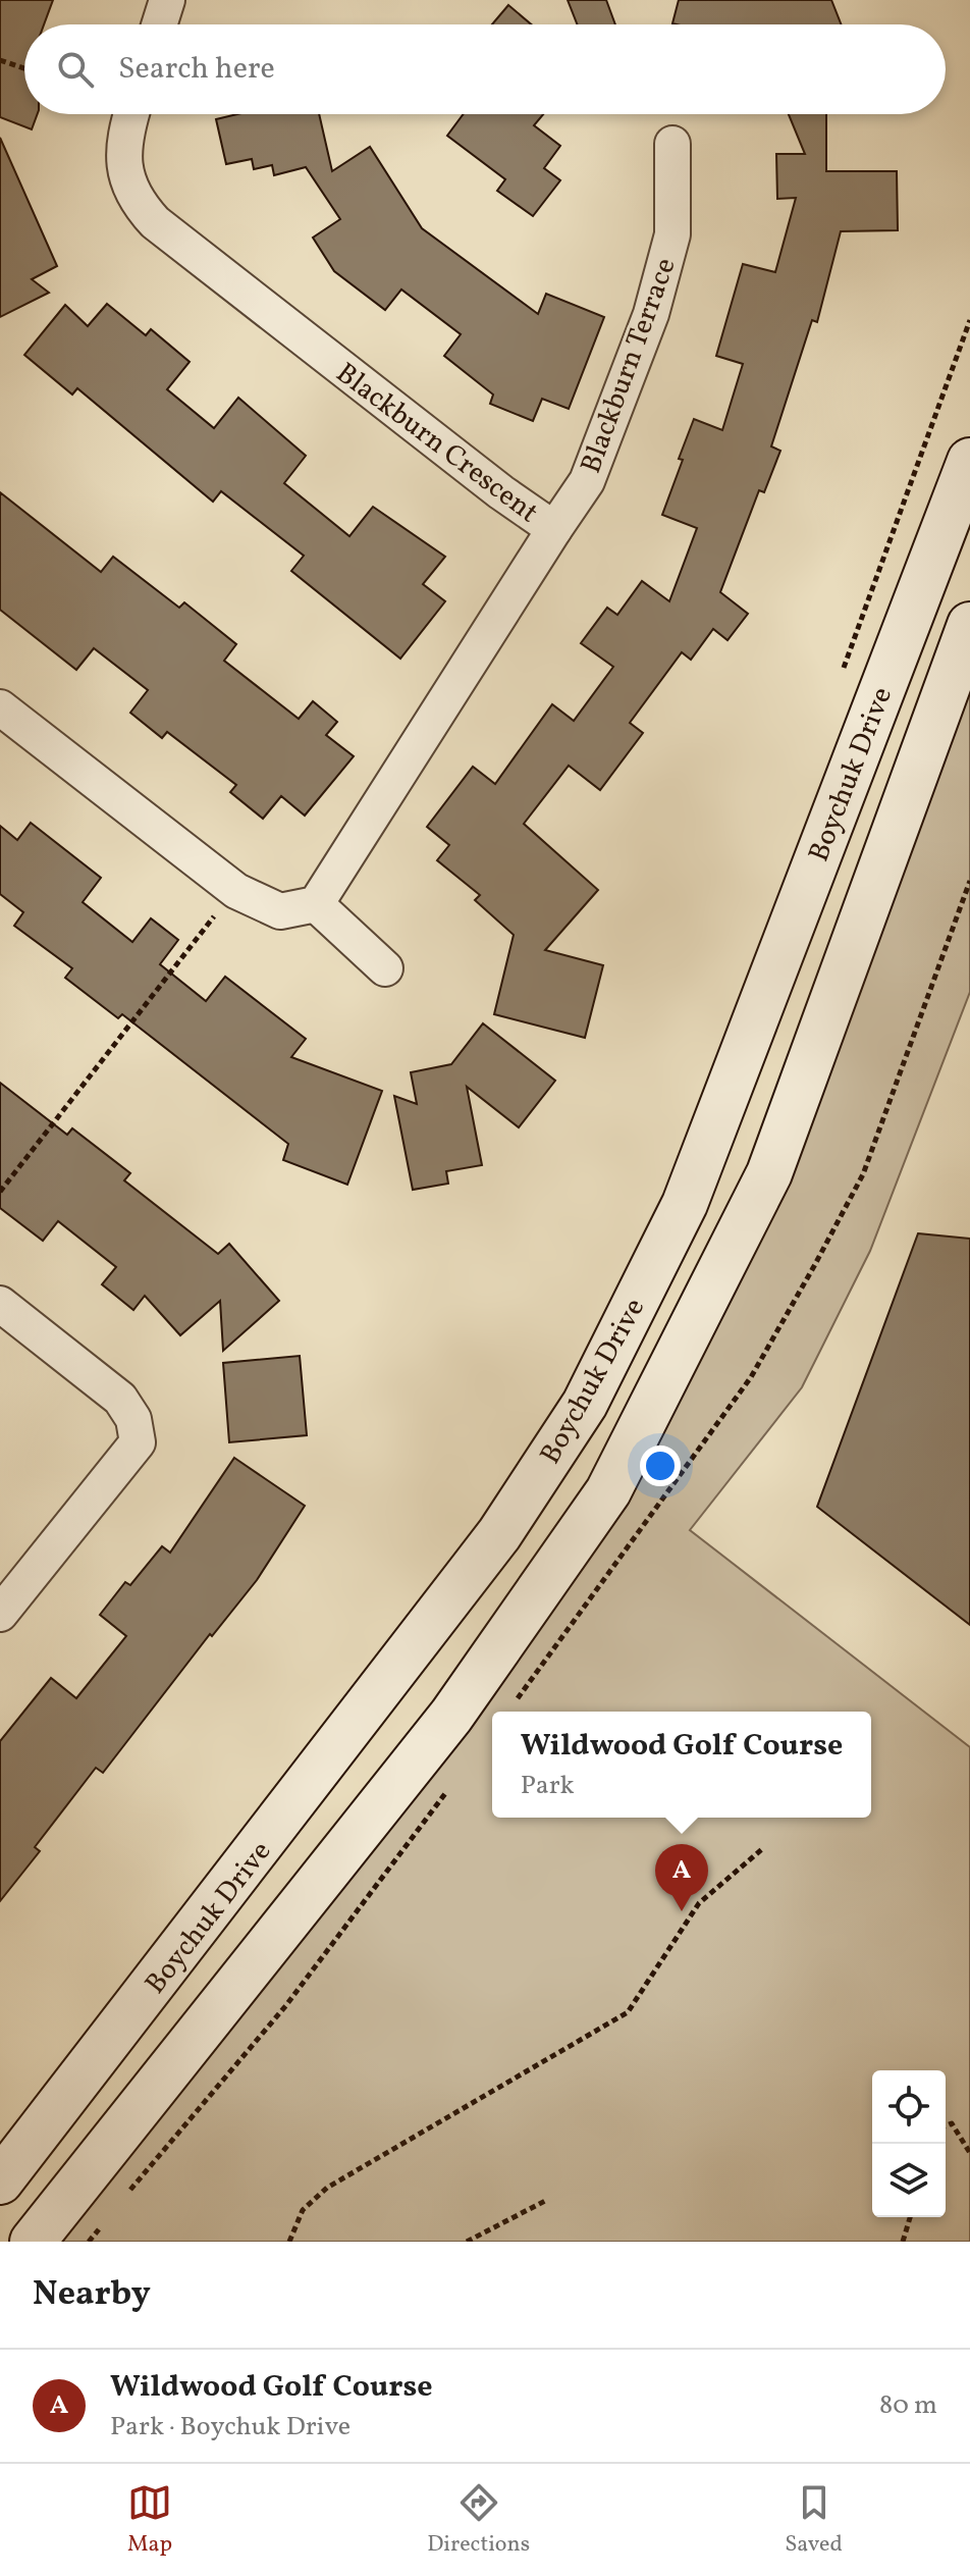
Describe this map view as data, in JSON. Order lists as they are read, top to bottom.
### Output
{
  "streets": {
    "main road": ["Boychuk Drive"],
    "street": ["Blackburn Terrace", "Blackburn Crescent"]
  },
  "crossings": [
    ["Blackburn Terrace", "Blackburn Crescent"]
  ],
  "page": {
    "search": "Search here",
    "popup": ["Wildwood Golf Course", "Park"],
    "pins": "A",
    "heading": "Nearby",
    "list": [
      {
        "mark": "A",
        "name": "Wildwood Golf Course",
        "note": "Park · Boychuk Drive",
        "value": "80 m"
      }
    ],
    "nav": ["Map", "Directions", "Saved"]
  }
}
